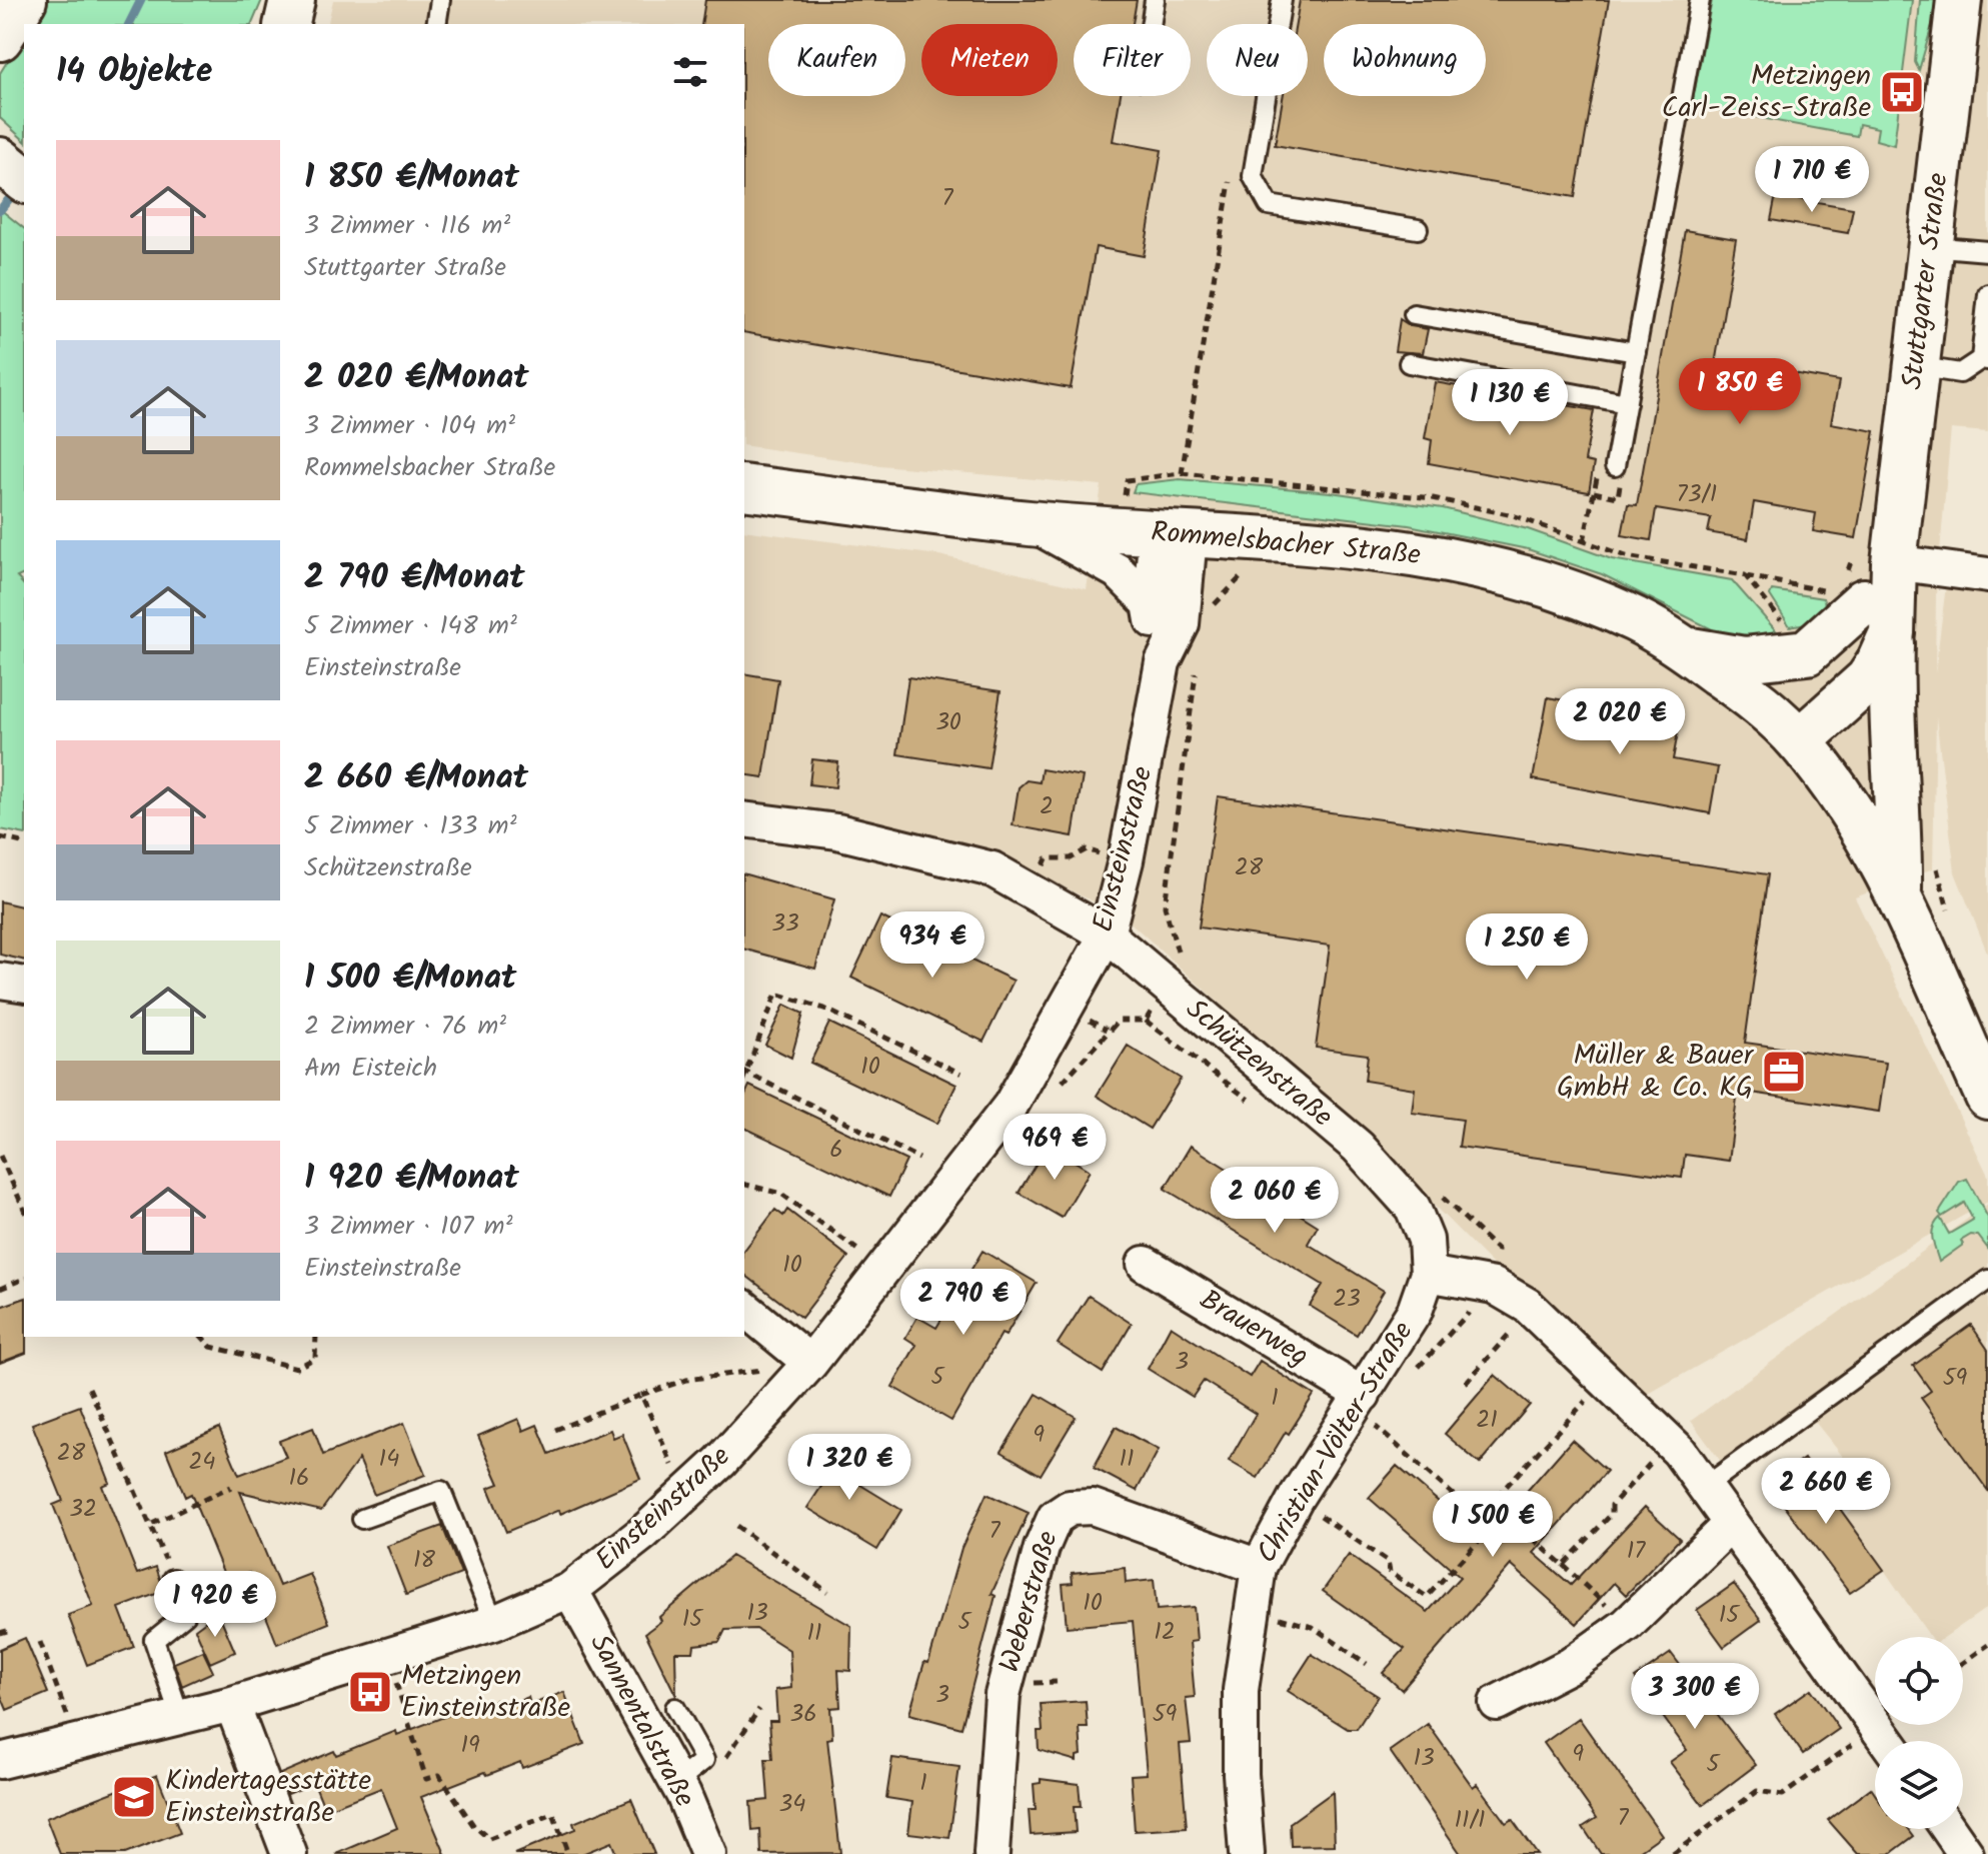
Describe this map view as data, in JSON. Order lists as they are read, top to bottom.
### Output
{
  "streets": {
    "main road": ["Stuttgarter Straße", "Rommelsbacher Straße"],
    "street": [
      "Einsteinstraße",
      "Schützenstraße",
      "Brauerweg",
      "Christian-Völter-Straße",
      "Weberstraße",
      "Sannentalstraße"
    ]
  },
  "crossings": [
    ["Stuttgarter Straße", "Rommelsbacher Straße"],
    ["Rommelsbacher Straße", "Einsteinstraße"],
    ["Einsteinstraße", "Schützenstraße"],
    ["Einsteinstraße", "Sannentalstraße"],
    ["Schützenstraße", "Christian-Völter-Straße"],
    ["Brauerweg", "Christian-Völter-Straße"],
    ["Christian-Völter-Straße", "Weberstraße"]
  ],
  "places": {
    "bus stop": ["Metzingen Carl-Zeiss-Straße", "Metzingen Einsteinstraße"],
    "office": ["Müller & Bauer GmbH & Co. KG"],
    "school or university": ["Kindertagesstätte Einsteinstraße"]
  },
  "house_numbers": [
    "7",
    "73/1",
    "30",
    "2",
    "28",
    "33",
    "10",
    "6",
    "10",
    "23",
    "3",
    "5",
    "59",
    "1",
    "21",
    "9",
    "28",
    "14",
    "11",
    "24",
    "16",
    "32",
    "7",
    "17",
    "18",
    "10",
    "13",
    "15",
    "15",
    "5",
    "12",
    "11",
    "3",
    "36",
    "59",
    "19",
    "9",
    "13",
    "5",
    "1",
    "34",
    "7",
    "11/1"
  ],
  "page": {
    "chip": [
      "Kaufen",
      "Mieten",
      "Filter",
      "Neu",
      "Wohnung"
    ],
    "heading": "14 Objekte",
    "list": [
      {
        "name": "1 850 €/Monat",
        "note": "3 Zimmer · 116 m² · Stuttgarter Straße"
      },
      {
        "name": "2 020 €/Monat",
        "note": "3 Zimmer · 104 m² · Rommelsbacher Straße"
      },
      {
        "name": "2 790 €/Monat",
        "note": "5 Zimmer · 148 m² · Einsteinstraße"
      },
      {
        "name": "2 660 €/Monat",
        "note": "5 Zimmer · 133 m² · Schützenstraße"
      },
      {
        "name": "1 500 €/Monat",
        "note": "2 Zimmer · 76 m² · Am Eisteich"
      },
      {
        "name": "1 920 €/Monat",
        "note": "3 Zimmer · 107 m² · Einsteinstraße"
      }
    ],
    "price": [
      "1 710 €",
      "1 850 €",
      "1 130 €",
      "2 020 €",
      "934 €",
      "1 250 €",
      "969 €",
      "2 060 €",
      "2 790 €",
      "1 320 €",
      "2 660 €",
      "1 500 €",
      "1 920 €",
      "3 300 €"
    ]
  }
}
